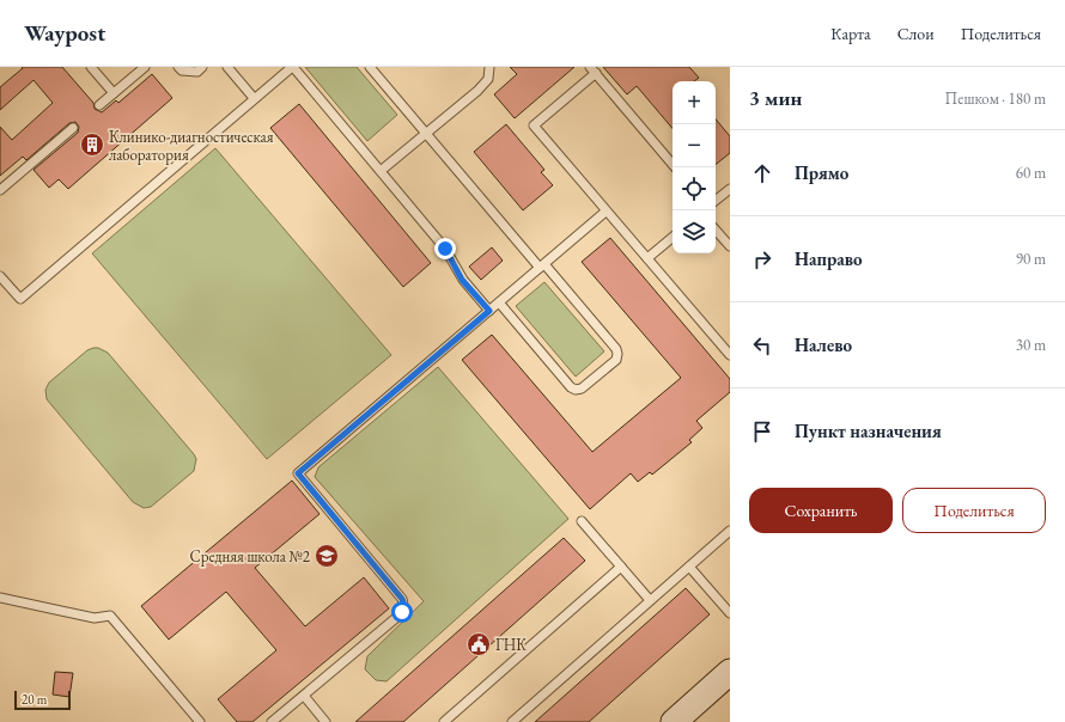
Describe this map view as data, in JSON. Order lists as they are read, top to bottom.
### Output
{
  "places": {
    "building": ["Клинико-диагностическая лаборатория"],
    "school or university": ["Средняя школа №2"],
    "public building": ["ГНК"]
  },
  "scale_bar": "20 m",
  "page": {
    "header": "Waypost",
    "nav": ["Карта", "Слои", "Поделиться"],
    "heading": ["3 мин", "Пешком · 180 m"],
    "map_buttons": ["+", "−"],
    "list": [
      ["Прямо", "60 m"],
      ["Направо", "90 m"],
      ["Налево", "30 m"],
      "Пункт назначения"
    ],
    "buttons": ["Сохранить", "Поделиться"],
    "scale": "20 m"
  }
}
